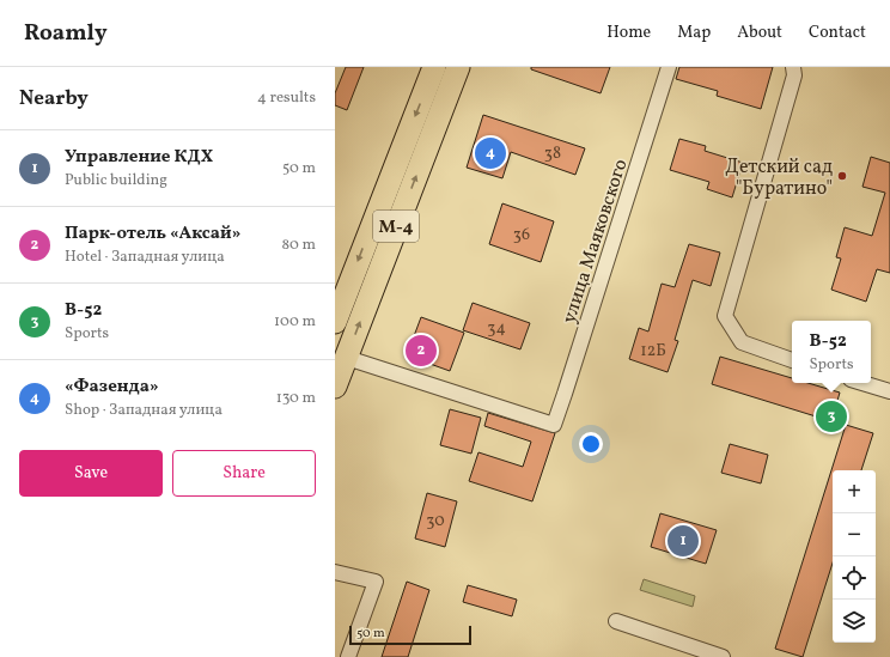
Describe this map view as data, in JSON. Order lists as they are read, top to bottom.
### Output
{
  "streets": {
    "main road": ["М-4"],
    "street": ["улица Маяковского"]
  },
  "crossings": [
    ["М-4", "улица Маяковского"]
  ],
  "places": ["Детский сад \"Буратино\""],
  "house_numbers": [
    "38",
    "36",
    "34",
    "12Б",
    "30"
  ],
  "scale_bar": "50 m",
  "page": {
    "header": "Roamly",
    "nav": [
      "Home",
      "Map",
      "About",
      "Contact"
    ],
    "heading": ["Nearby", "4 results"],
    "list": [
      {
        "mark": "1",
        "name": "Управление КДХ",
        "note": "Public building",
        "value": "50 m"
      },
      {
        "mark": "2",
        "name": "Парк-отель «Аксай»",
        "note": "Hotel · Западная улица",
        "value": "80 m"
      },
      {
        "mark": "3",
        "name": "В-52",
        "note": "Sports",
        "value": "100 m"
      },
      {
        "mark": "4",
        "name": "«Фазенда»",
        "note": "Shop · Западная улица",
        "value": "130 m"
      }
    ],
    "pins": [
      "4",
      "2",
      "3",
      "1"
    ],
    "popup": ["В-52", "Sports"],
    "buttons": ["Save", "Share"],
    "map_buttons": ["+", "−"],
    "scale": "50 m"
  }
}
